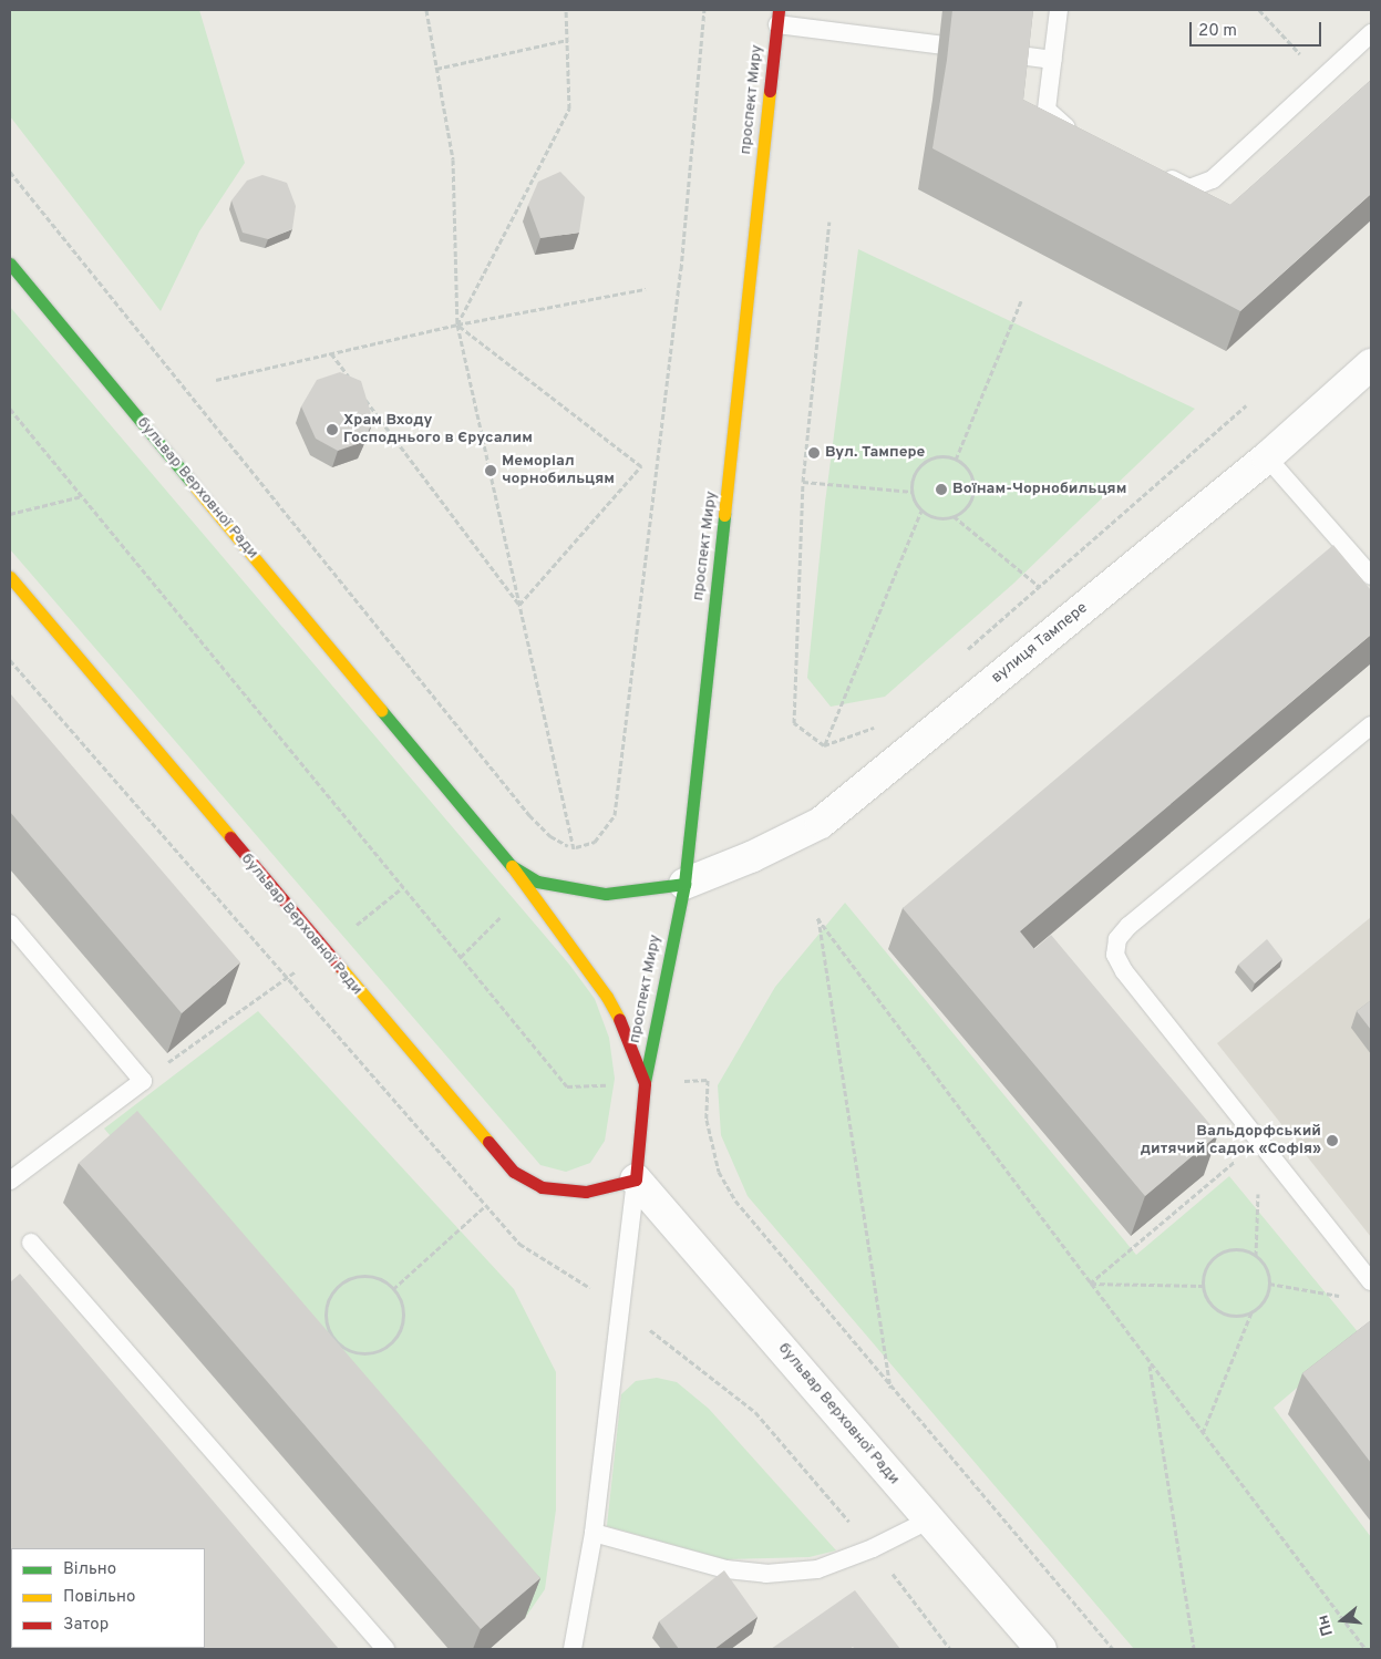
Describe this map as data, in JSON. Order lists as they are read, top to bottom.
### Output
{
  "streets": {
    "main road": ["проспект Миру", "бульвар Верховної Ради"],
    "street": ["вулиця Тампере"]
  },
  "crossings": [
    ["проспект Миру", "бульвар Верховної Ради"],
    ["проспект Миру", "вулиця Тампере"],
    ["бульвар Верховної Ради", "вулиця Тампере"]
  ],
  "places": [
    "Храм Входу Господнього в Єрусалим",
    "Вул. Тампере",
    "Меморіал чорнобильцям",
    "Воїнам-Чорнобильцям",
    "Вальдорфський дитячий садок «Софія»"
  ],
  "legend": ["Вільно", "Повільно", "Затор"],
  "scale_bar": "20 m",
  "north": "left"
}
